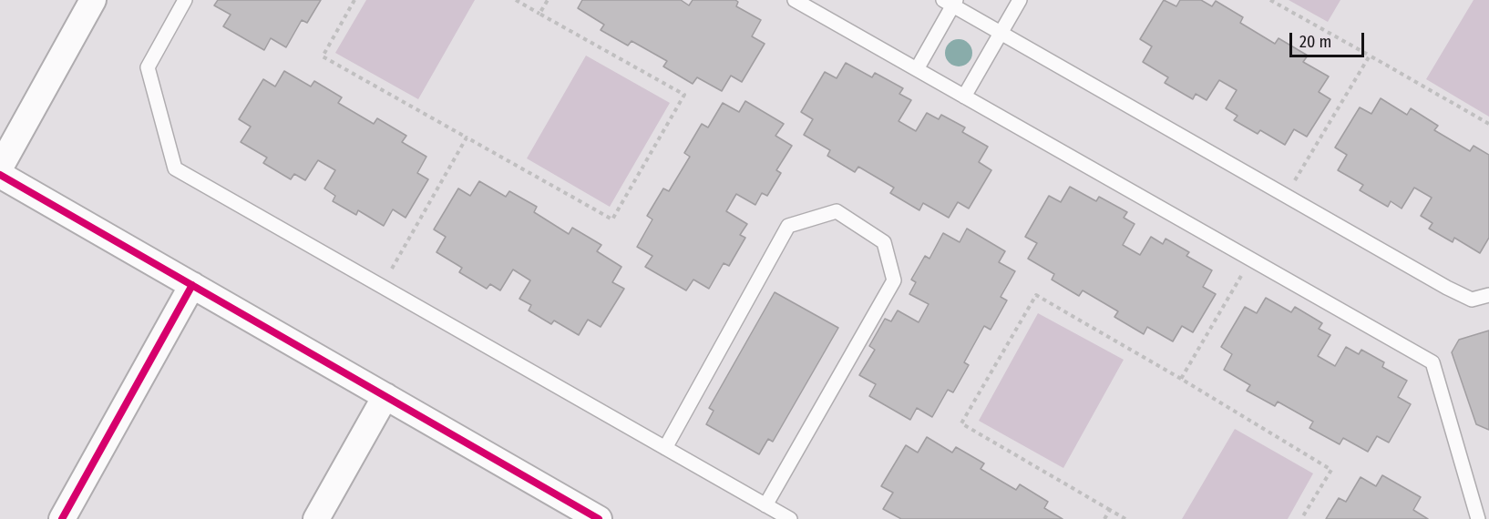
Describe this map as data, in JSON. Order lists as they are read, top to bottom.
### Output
{
  "scale_bar": "20 m"
}
